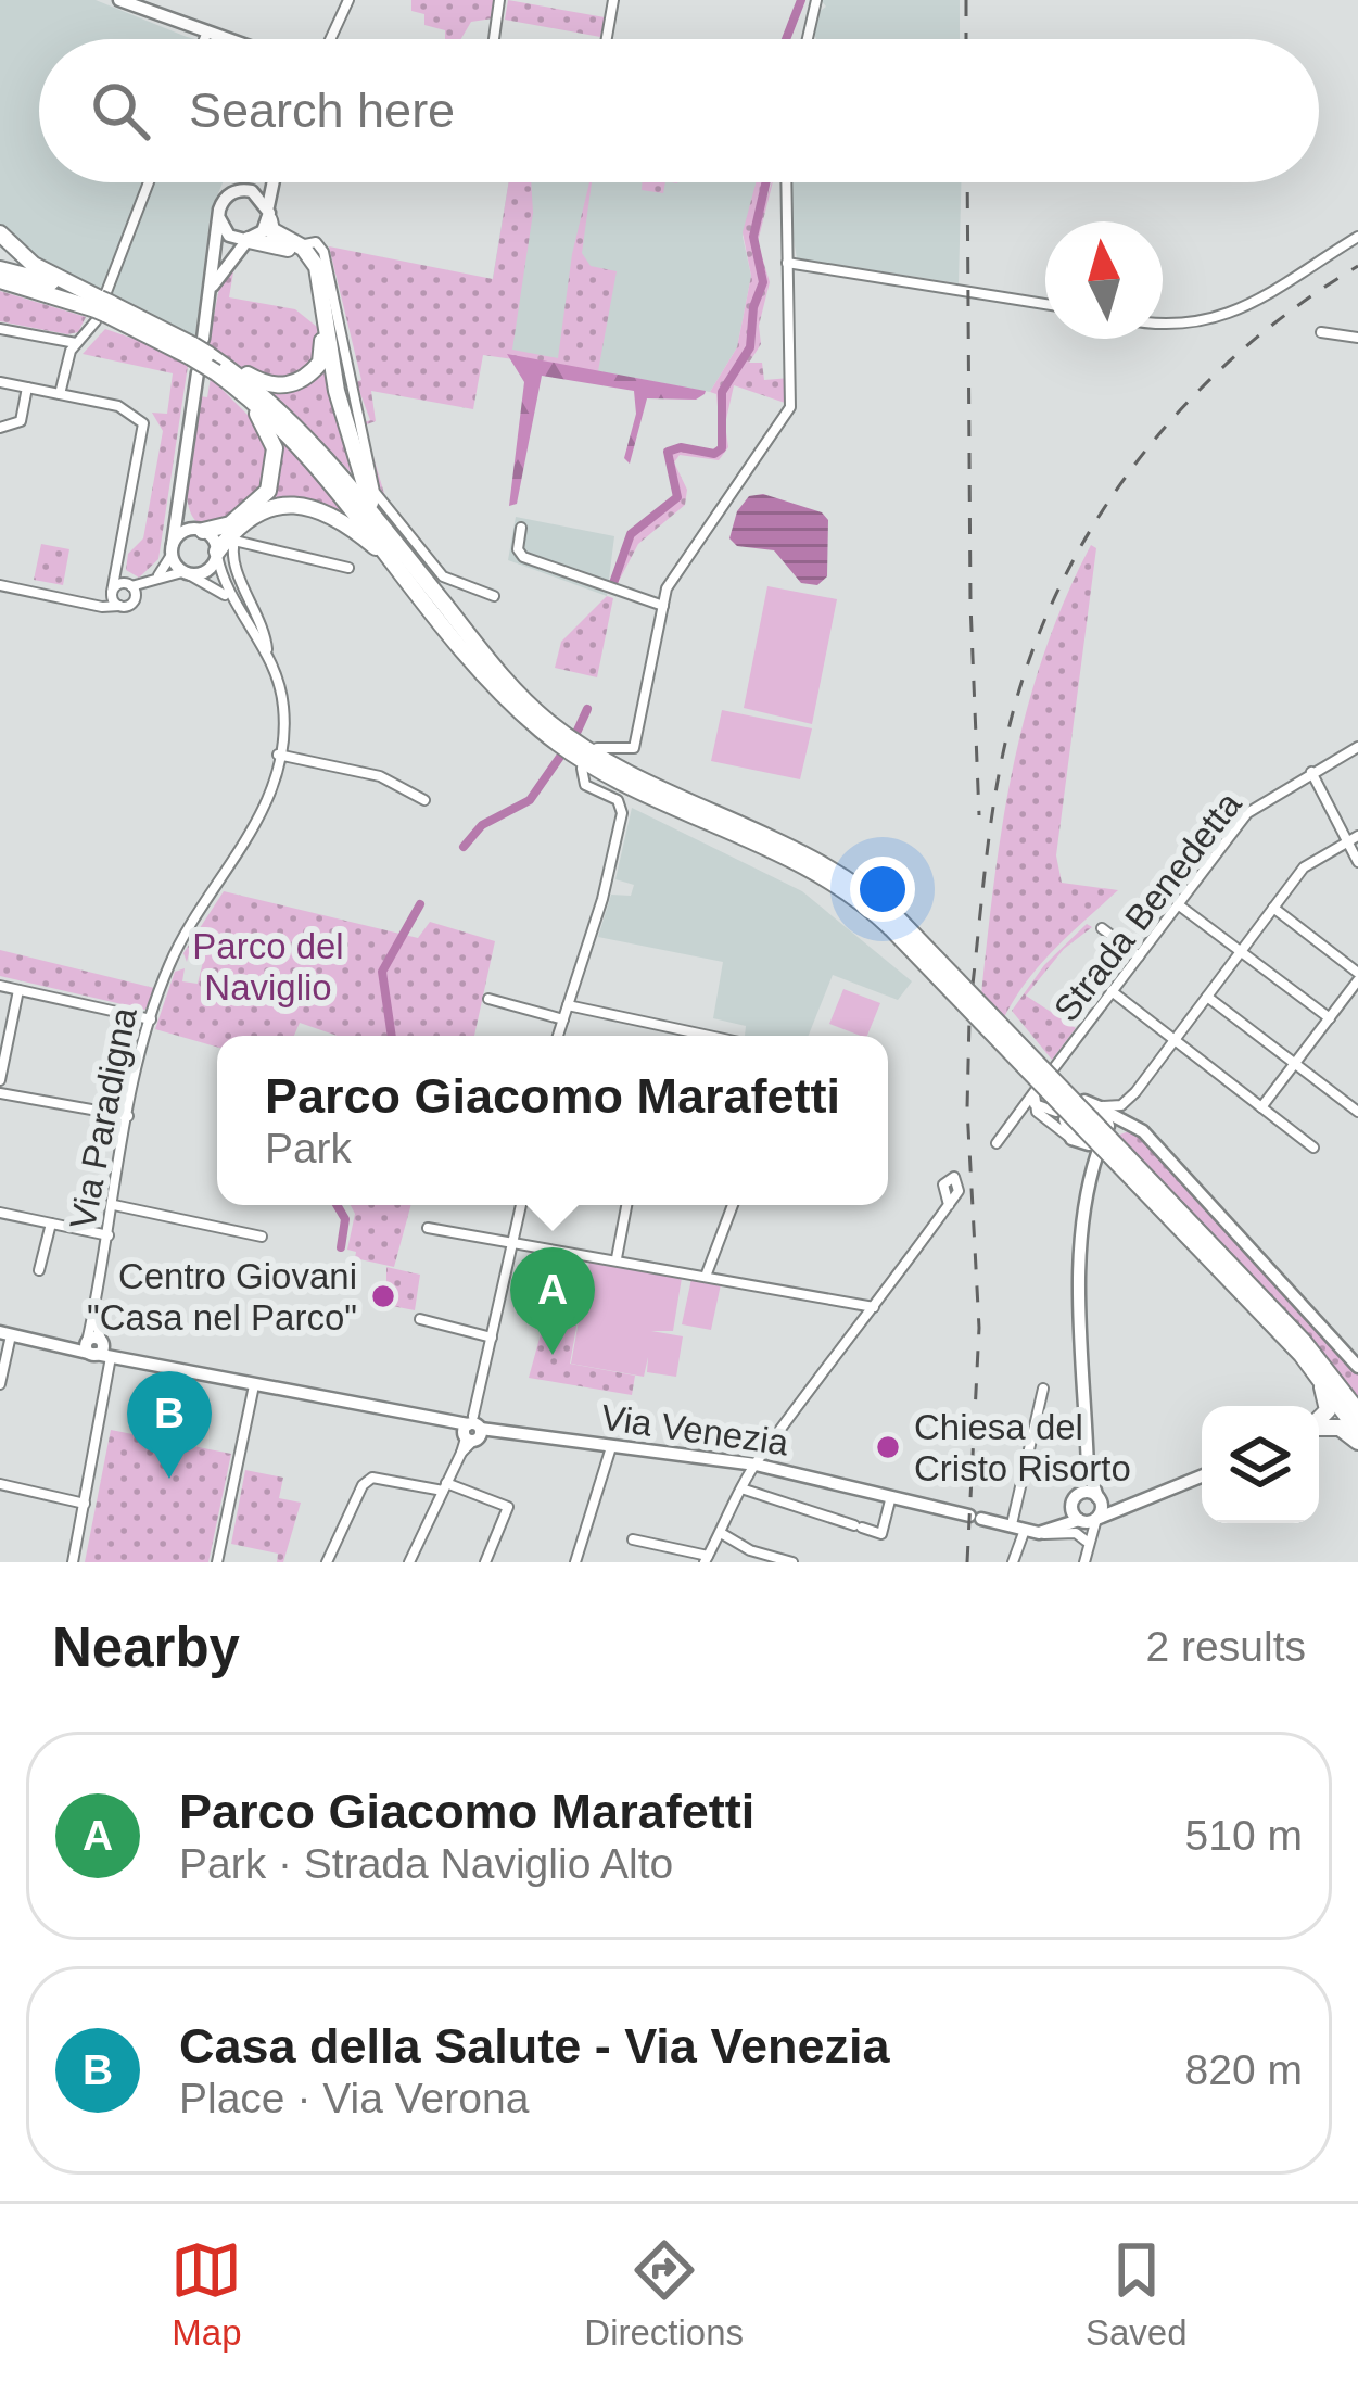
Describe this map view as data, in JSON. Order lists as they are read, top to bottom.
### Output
{
  "streets": {
    "street": ["Strada Benedetta", "Via Paradigna", "Via Venezia"]
  },
  "crossings": [
    ["Via Paradigna", "Via Venezia"]
  ],
  "parks": ["Parco del Naviglio"],
  "places": ["Centro Giovani \"Casa nel Parco\"", "Chiesa del Cristo Risorto"],
  "north": "top",
  "page": {
    "search": "Search here",
    "popup": ["Parco Giacomo Marafetti", "Park"],
    "pins": ["A", "B"],
    "heading": ["Nearby", "2 results"],
    "list": [
      {
        "mark": "A",
        "name": "Parco Giacomo Marafetti",
        "note": "Park · Strada Naviglio Alto",
        "value": "510 m"
      },
      {
        "mark": "B",
        "name": "Casa della Salute - Via Venezia",
        "note": "Place · Via Verona",
        "value": "820 m"
      }
    ],
    "nav": ["Map", "Directions", "Saved"]
  }
}
